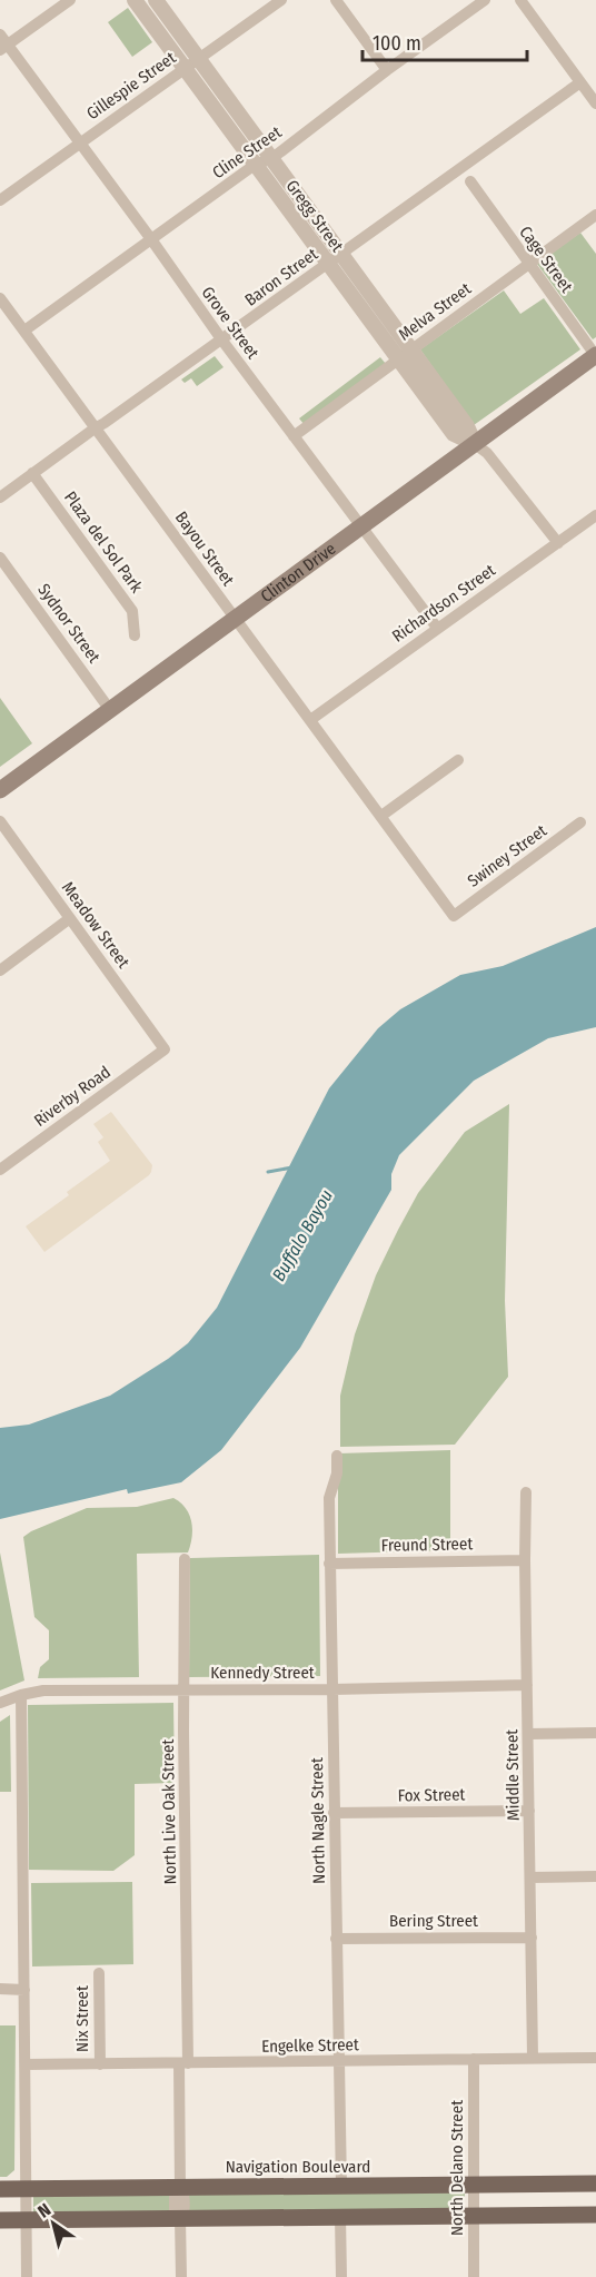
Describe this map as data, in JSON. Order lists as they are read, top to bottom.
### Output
{
  "streets": {
    "main road": ["Clinton Drive", "Navigation Boulevard"],
    "street": [
      "Gillespie Street",
      "Cline Street",
      "Gregg Street",
      "Cage Street",
      "Baron Street",
      "Melva Street",
      "Grove Street",
      "Plaza del Sol Park",
      "Bayou Street",
      "Richardson Street",
      "Sydnor Street",
      "Swiney Street",
      "Meadow Street",
      "Riverby Road",
      "Freund Street",
      "Kennedy Street",
      "Middle Street",
      "Fox Street",
      "North Live Oak Street",
      "North Nagle Street",
      "Bering Street",
      "Nix Street",
      "Engelke Street",
      "North Delano Street"
    ]
  },
  "crossings": [
    ["Gillespie Street", "Gregg Street"],
    ["Gillespie Street", "Grove Street"],
    ["Cline Street", "Gregg Street"],
    ["Cline Street", "Grove Street"],
    ["Cline Street", "Bayou Street"],
    ["Gregg Street", "Baron Street"],
    ["Gregg Street", "Melva Street"],
    ["Gregg Street", "Clinton Drive"],
    ["Gregg Street", "Richardson Street"],
    ["Cage Street", "Melva Street"],
    ["Cage Street", "Clinton Drive"],
    ["Baron Street", "Grove Street"],
    ["Baron Street", "Plaza del Sol Park"],
    ["Baron Street", "Bayou Street"],
    ["Melva Street", "Grove Street"],
    ["Grove Street", "Clinton Drive"],
    ["Grove Street", "Richardson Street"],
    ["Bayou Street", "Clinton Drive"],
    ["Bayou Street", "Richardson Street"],
    ["Bayou Street", "Swiney Street"],
    ["Clinton Drive", "Sydnor Street"],
    ["Meadow Street", "Riverby Road"],
    ["Freund Street", "Middle Street"],
    ["Freund Street", "North Nagle Street"],
    ["Kennedy Street", "Middle Street"],
    ["Kennedy Street", "North Live Oak Street"],
    ["Kennedy Street", "North Nagle Street"],
    ["Middle Street", "Fox Street"],
    ["Middle Street", "Bering Street"],
    ["Middle Street", "Engelke Street"],
    ["Fox Street", "North Nagle Street"],
    ["North Live Oak Street", "Engelke Street"],
    ["North Live Oak Street", "Navigation Boulevard"],
    ["North Nagle Street", "Bering Street"],
    ["North Nagle Street", "Engelke Street"],
    ["North Nagle Street", "Navigation Boulevard"],
    ["Nix Street", "Engelke Street"],
    ["Engelke Street", "North Delano Street"],
    ["Navigation Boulevard", "North Delano Street"]
  ],
  "water": ["Buffalo Bayou"],
  "scale_bar": "100 m",
  "north": "top left"
}
